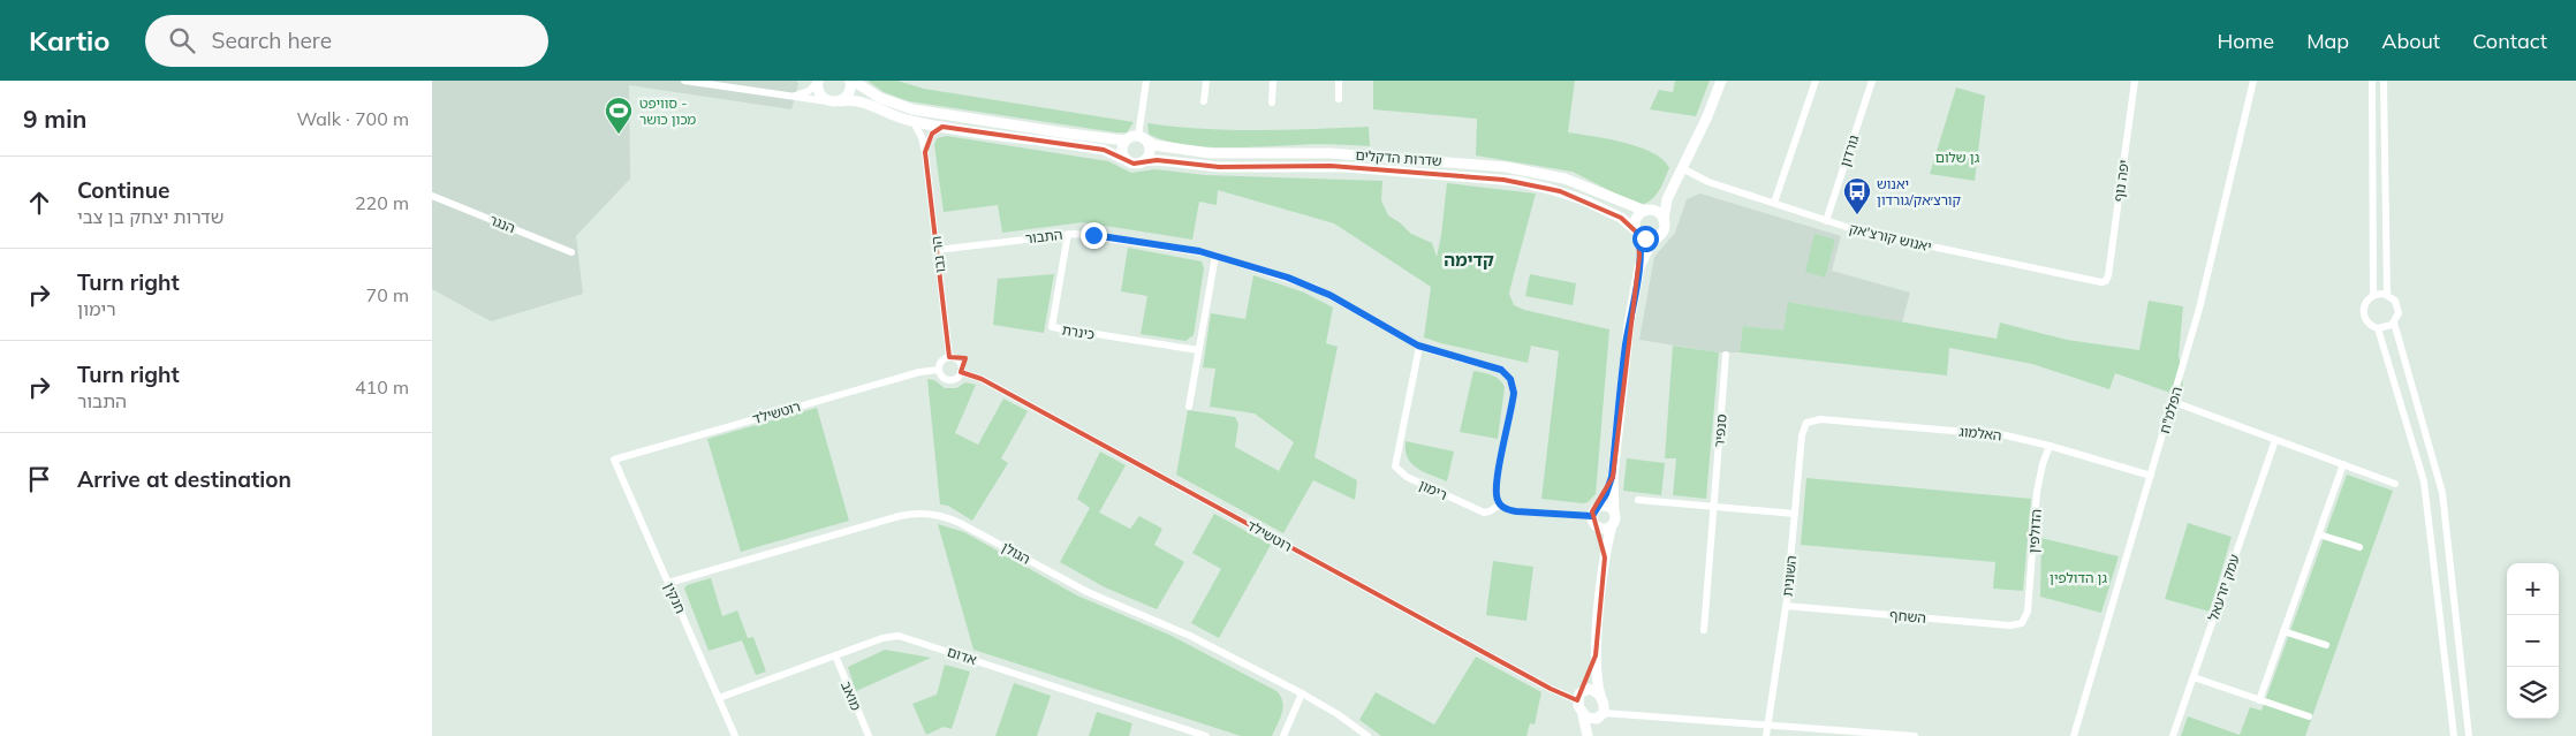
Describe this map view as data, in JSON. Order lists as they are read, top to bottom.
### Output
{
  "streets": {
    "street": [
      "גורדון",
      "שדרות הדקלים",
      "יפה נוף",
      "הנגר",
      "התבור",
      "יאנוש קורצ'אק",
      "הר נבו",
      "כינרת",
      "הפלמ\"ח",
      "רוטשילד",
      "סנפיר",
      "האלמוג",
      "רימון",
      "הדולפין",
      "הגולן",
      "השונית",
      "עמק יזרעאל",
      "חנקין",
      "השחף",
      "אדום",
      "מואב"
    ]
  },
  "crossings": [
    ["גורדון", "יאנוש קורצ'אק"],
    ["שדרות הדקלים", "הר נבו"],
    ["יפה נוף", "יאנוש קורצ'אק"],
    ["התבור", "הר נבו"],
    ["התבור", "כינרת"],
    ["התבור", "רימון"],
    ["הר נבו", "רוטשילד"],
    ["הפלמ\"ח", "האלמוג"],
    ["רוטשילד", "חנקין"],
    ["האלמוג", "הדולפין"],
    ["האלמוג", "השונית"],
    ["הדולפין", "השחף"],
    ["הגולן", "חנקין"],
    ["השונית", "השחף"],
    ["חנקין", "אדום"],
    ["אדום", "מואב"]
  ],
  "districts": ["קדימה"],
  "parks": ["גן שלום", "גן הדולפין"],
  "places": {
    "sports": ["סוויפט - מכון כושר"],
    "bus stop": ["יאנוש קורצ׳אק/גורדון"]
  },
  "page": {
    "header": "Kartio",
    "search": "Search here",
    "nav": [
      "Home",
      "Map",
      "About",
      "Contact"
    ],
    "heading": ["9 min", "Walk · 700 m"],
    "list": [
      ["Continue", "שדרות יצחק בן צבי", "220 m"],
      ["Turn right", "רימון", "70 m"],
      ["Turn right", "התבור", "410 m"],
      "Arrive at destination"
    ],
    "map_buttons": ["+", "−"]
  }
}
